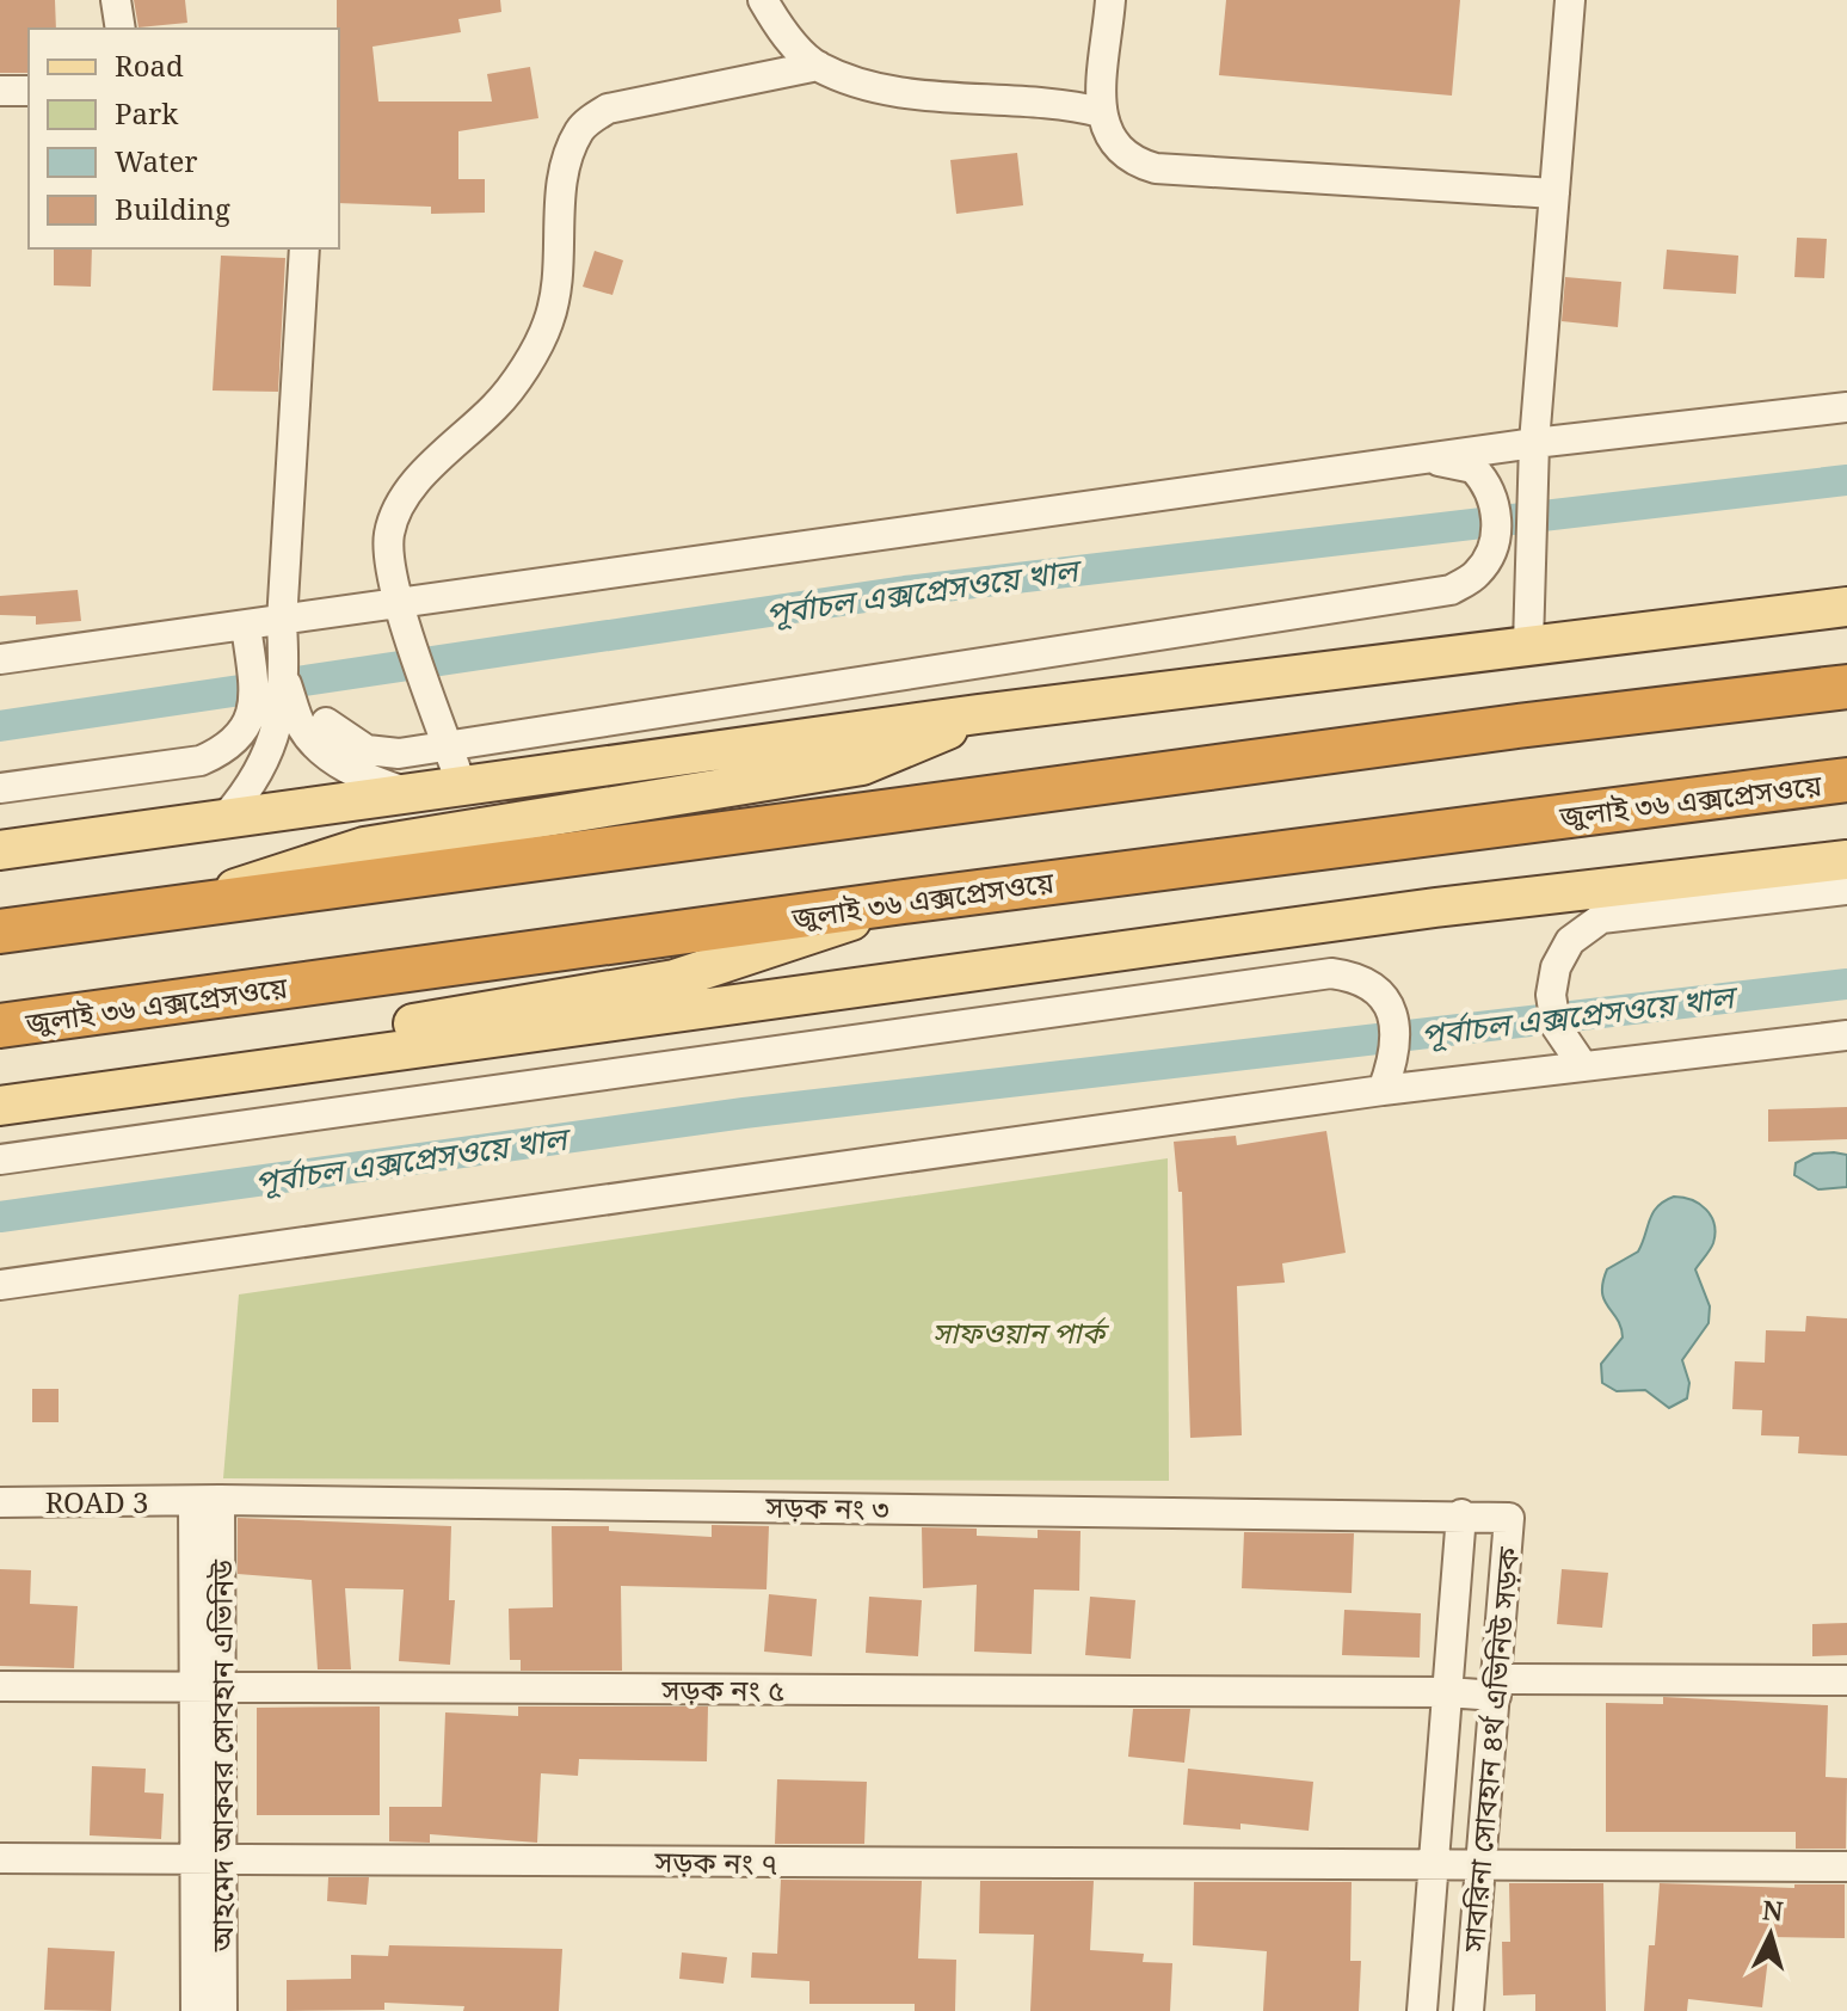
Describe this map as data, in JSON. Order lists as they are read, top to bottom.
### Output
{
  "streets": {
    "highway": ["জুলাই ৩৬ এক্সপ্রেসওয়ে"],
    "street": [
      "ROAD 3",
      "সড়ক নং ৩",
      "সড়ক নং ৫",
      "সাবরিনা সোবহান ৪র্থ এভিনিউ সড়ক",
      "আহমেদ আকবর সোবহান এভিনিউ",
      "সড়ক নং ৭"
    ]
  },
  "crossings": [
    ["ROAD 3", "সড়ক নং ৩"],
    ["ROAD 3", "আহমেদ আকবর সোবহান এভিনিউ"],
    ["সড়ক নং ৩", "সাবরিনা সোবহান ৪র্থ এভিনিউ সড়ক"],
    ["সড়ক নং ৩", "আহমেদ আকবর সোবহান এভিনিউ"],
    ["সড়ক নং ৫", "সাবরিনা সোবহান ৪র্থ এভিনিউ সড়ক"],
    ["সড়ক নং ৫", "আহমেদ আকবর সোবহান এভিনিউ"],
    ["সাবরিনা সোবহান ৪র্থ এভিনিউ সড়ক", "সড়ক নং ৭"],
    ["আহমেদ আকবর সোবহান এভিনিউ", "সড়ক নং ৭"]
  ],
  "water": ["পূর্বাচল এক্সপ্রেসওয়ে খাল"],
  "parks": ["সাফওয়ান পার্ক"],
  "legend": [
    "Road",
    "Park",
    "Water",
    "Building"
  ],
  "north": "top"
}
